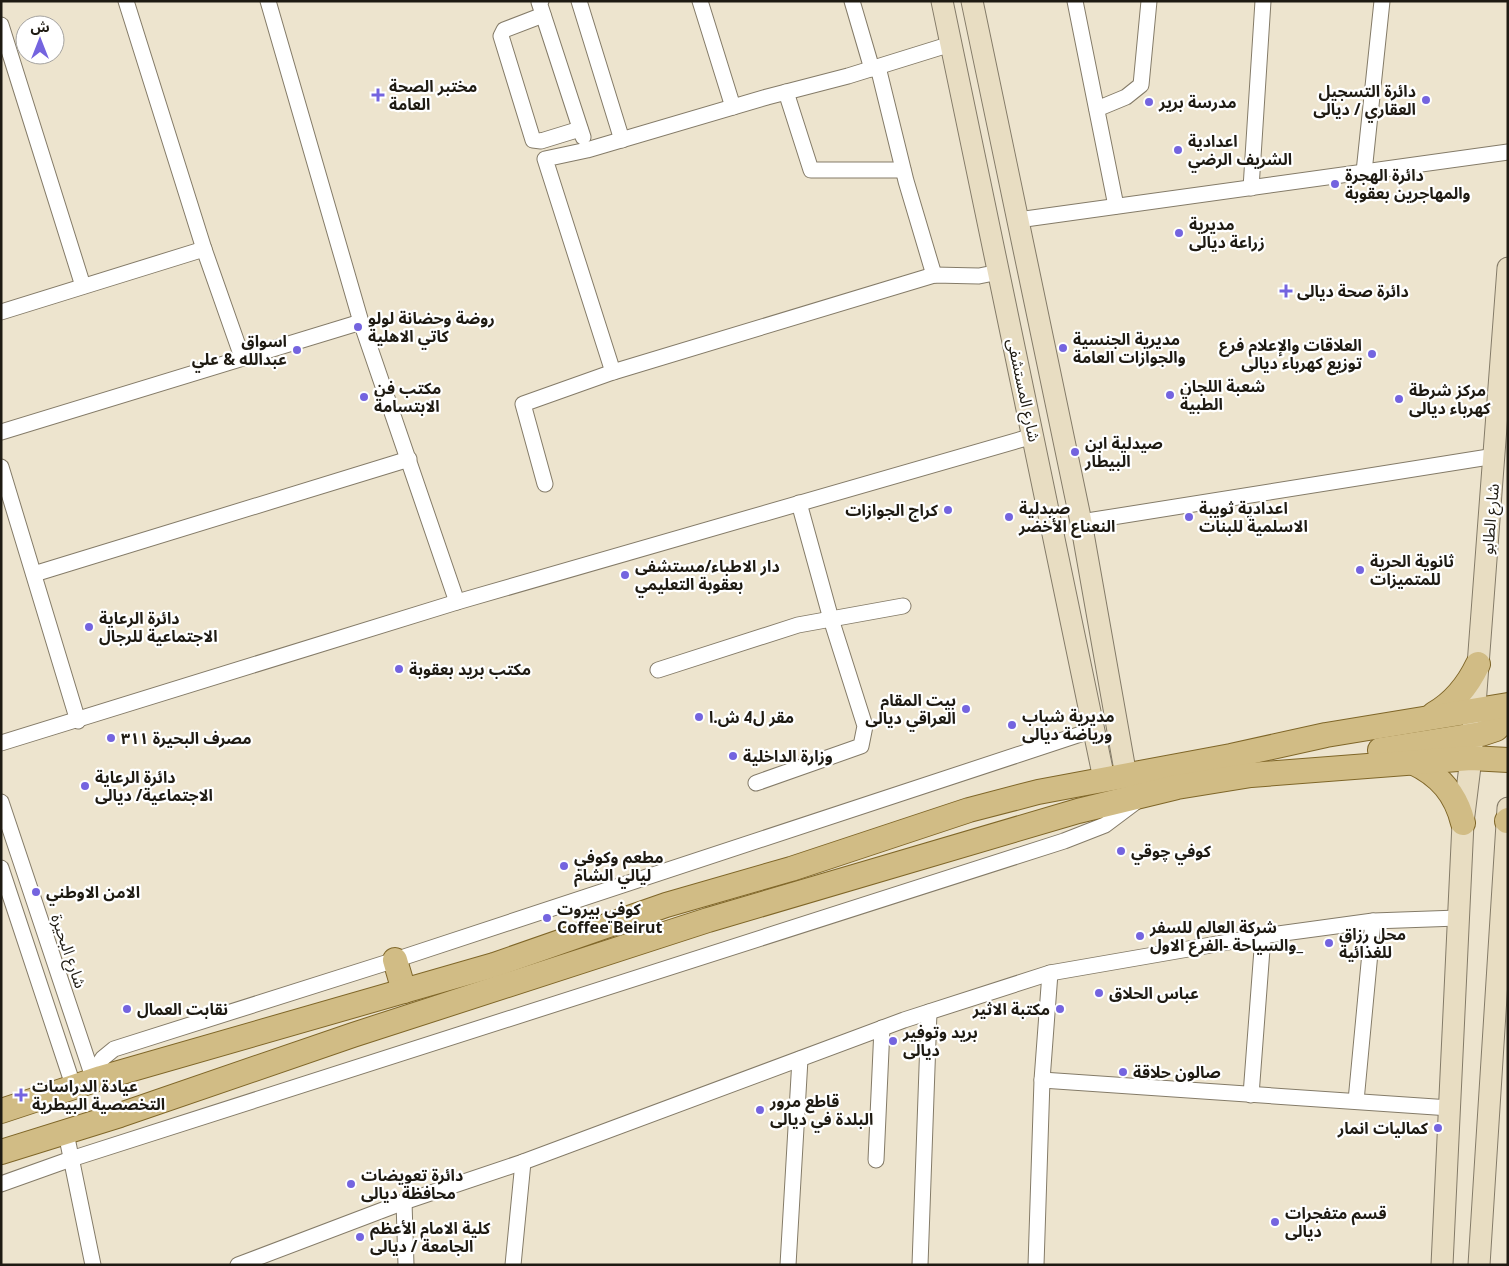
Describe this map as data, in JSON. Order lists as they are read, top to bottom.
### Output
{
  "streets": {
    "street": ["شارع المستشفى", "شارع الطابو", "شارع البحيرة"]
  },
  "places": {
    "health": ["مختبر الصحة العامة", "دائرة صحة ديالى", "عيادة الدراسات التخصصية البيطرية"],
    "other": [
      "دائرة التسجيل العقاري / ديالى",
      "مدرسة برير",
      "اعدادية الشريف الرضي",
      "دائرة الهجرة والمهاجرين بعقوبة",
      "مديرية زراعة ديالى",
      "روضة وحضانة لولو كاتي الاهلية",
      "مديرية الجنسية والجوازات العامة",
      "اسواق عبدالله & علي",
      "العلاقات والإعلام فرع توزيع كهرباء ديالى",
      "شعبة اللجان الطبية",
      "مكتب فن الابتسامة",
      "مركز شرطة كهرباء ديالى",
      "صيدلية ابن البيطار",
      "كراج الجوازات",
      "صيدلية النعناع الأخضر",
      "اعدادية ثويبة الاسلمية للبنات",
      "ثانوية الحرية للمتميزات",
      "دار الاطباء/مستشفى بعقوبة التعليمي",
      "دائرة الرعاية الاجتماعية للرجال",
      "مكتب بريد بعقوبة",
      "بيت المقام العراقي ديالى",
      "مقر ل4 ش.ا",
      "مديرية شباب ورياضة ديالى",
      "مصرف البحيرة ٣١١",
      "وزارة الداخلية",
      "دائرة الرعاية الاجتماعية/ ديالى",
      "كوفي چوقي",
      "مطعم وكوفي ليالي الشام",
      "الامن الاوطني",
      "كوفي بيروت Coffee Beirut",
      "شركة العالم للسفر والسياحة -الفرع الاول_",
      "محل رزاق للغذائية",
      "عباس الحلاق",
      "نقابت العمال",
      "مكتبة الاثير",
      "بريد وتوفير ديالى",
      "صالون حلاقة",
      "قاطع مرور البلدة في ديالى",
      "كماليات انمار",
      "دائرة تعويضات محافظة ديالى",
      "قسم متفجرات ديالى",
      "كلية الامام الأعظم الجامعة / ديالى"
    ]
  },
  "north": "top"
}
